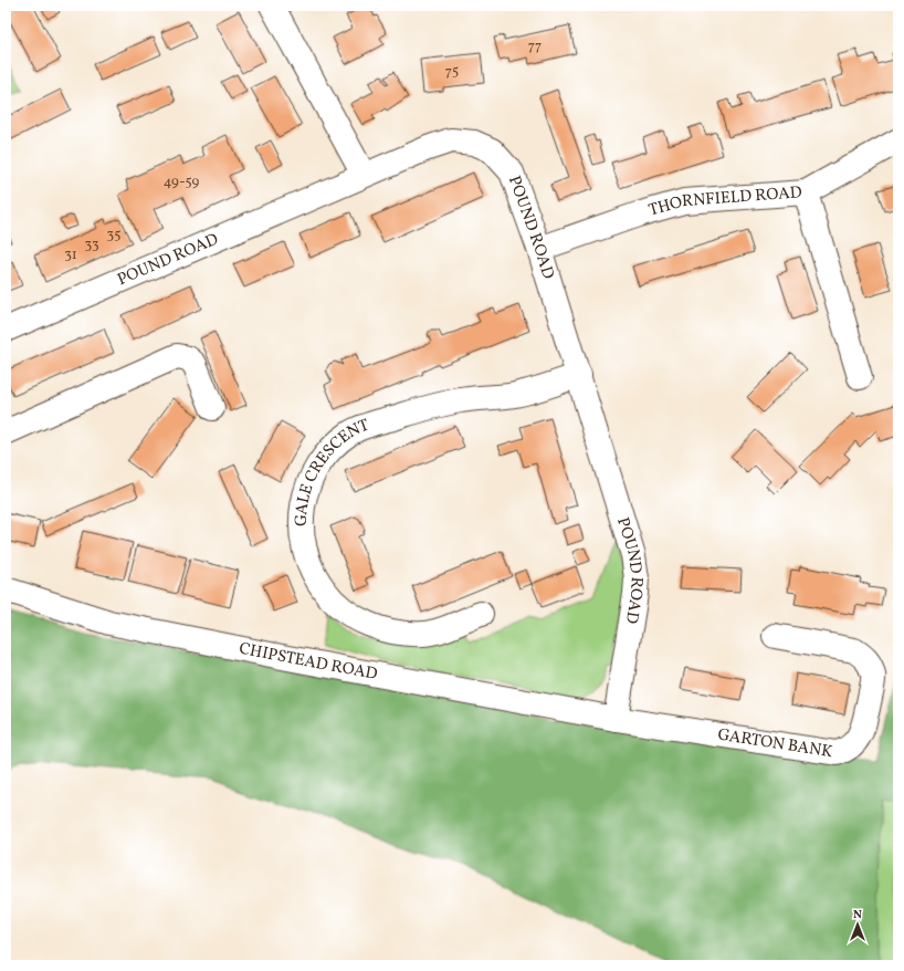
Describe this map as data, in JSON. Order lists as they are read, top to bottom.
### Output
{
  "streets": {
    "street": [
      "THORNFIELD ROAD",
      "POUND ROAD",
      "GALE CRESCENT",
      "CHIPSTEAD ROAD",
      "GARTON BANK"
    ]
  },
  "crossings": [
    ["THORNFIELD ROAD", "POUND ROAD"],
    ["POUND ROAD", "GALE CRESCENT"],
    ["POUND ROAD", "CHIPSTEAD ROAD"],
    ["POUND ROAD", "GARTON BANK"],
    ["CHIPSTEAD ROAD", "GARTON BANK"]
  ],
  "house_numbers": [
    "77",
    "75",
    "49-59",
    "35",
    "33",
    "31"
  ],
  "north": "top"
}
